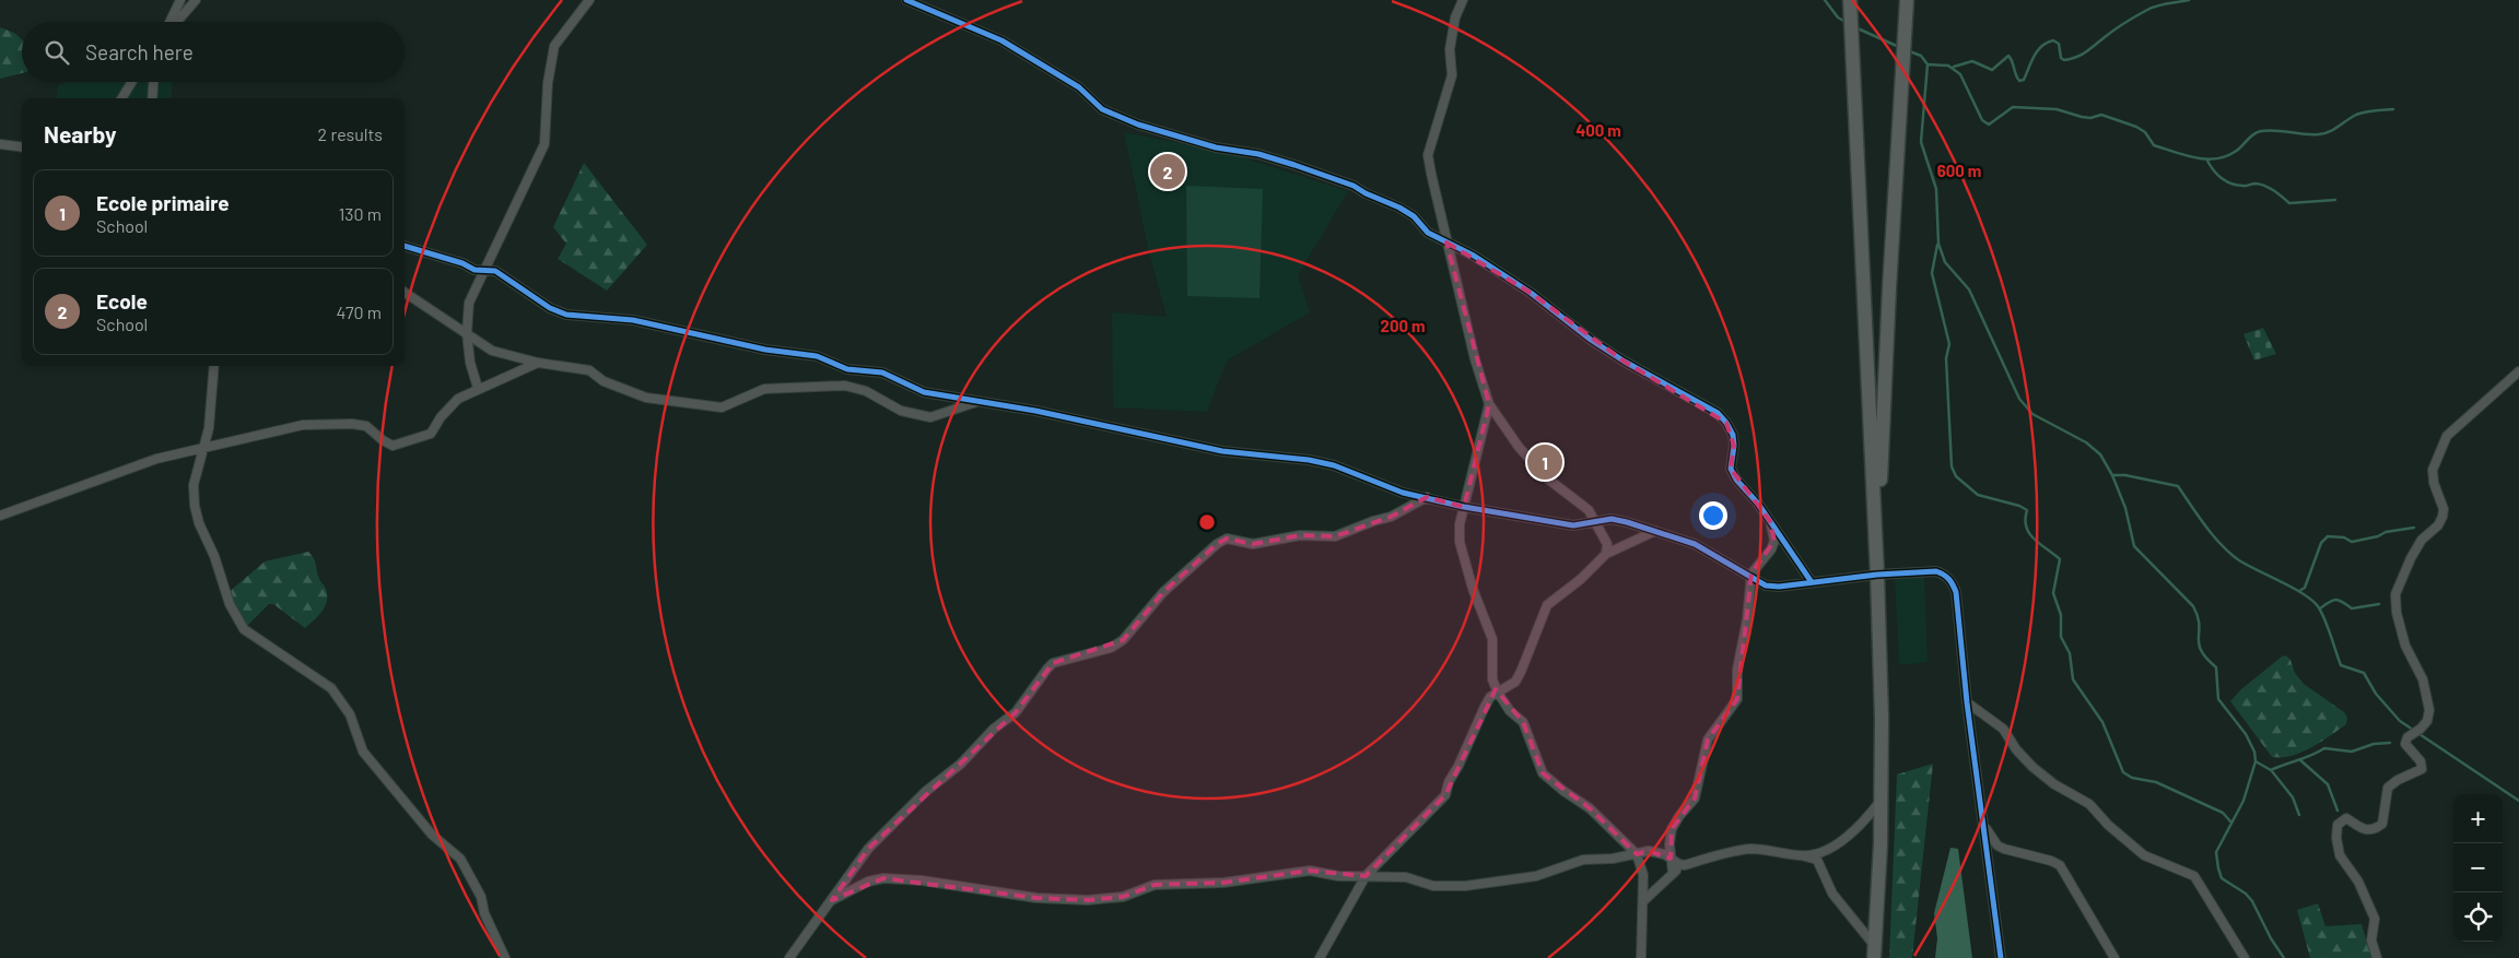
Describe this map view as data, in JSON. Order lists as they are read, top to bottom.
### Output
{
  "page": {
    "search": "Search here",
    "heading": ["Nearby", "2 results"],
    "pins": ["2", "1"],
    "list": [
      {
        "mark": "1",
        "name": "Ecole primaire",
        "note": "School",
        "value": "130 m"
      },
      {
        "mark": "2",
        "name": "Ecole",
        "note": "School",
        "value": "470 m"
      }
    ],
    "map_buttons": ["+", "−"]
  },
  "rings": ["400 m", "600 m", "200 m"]
}
